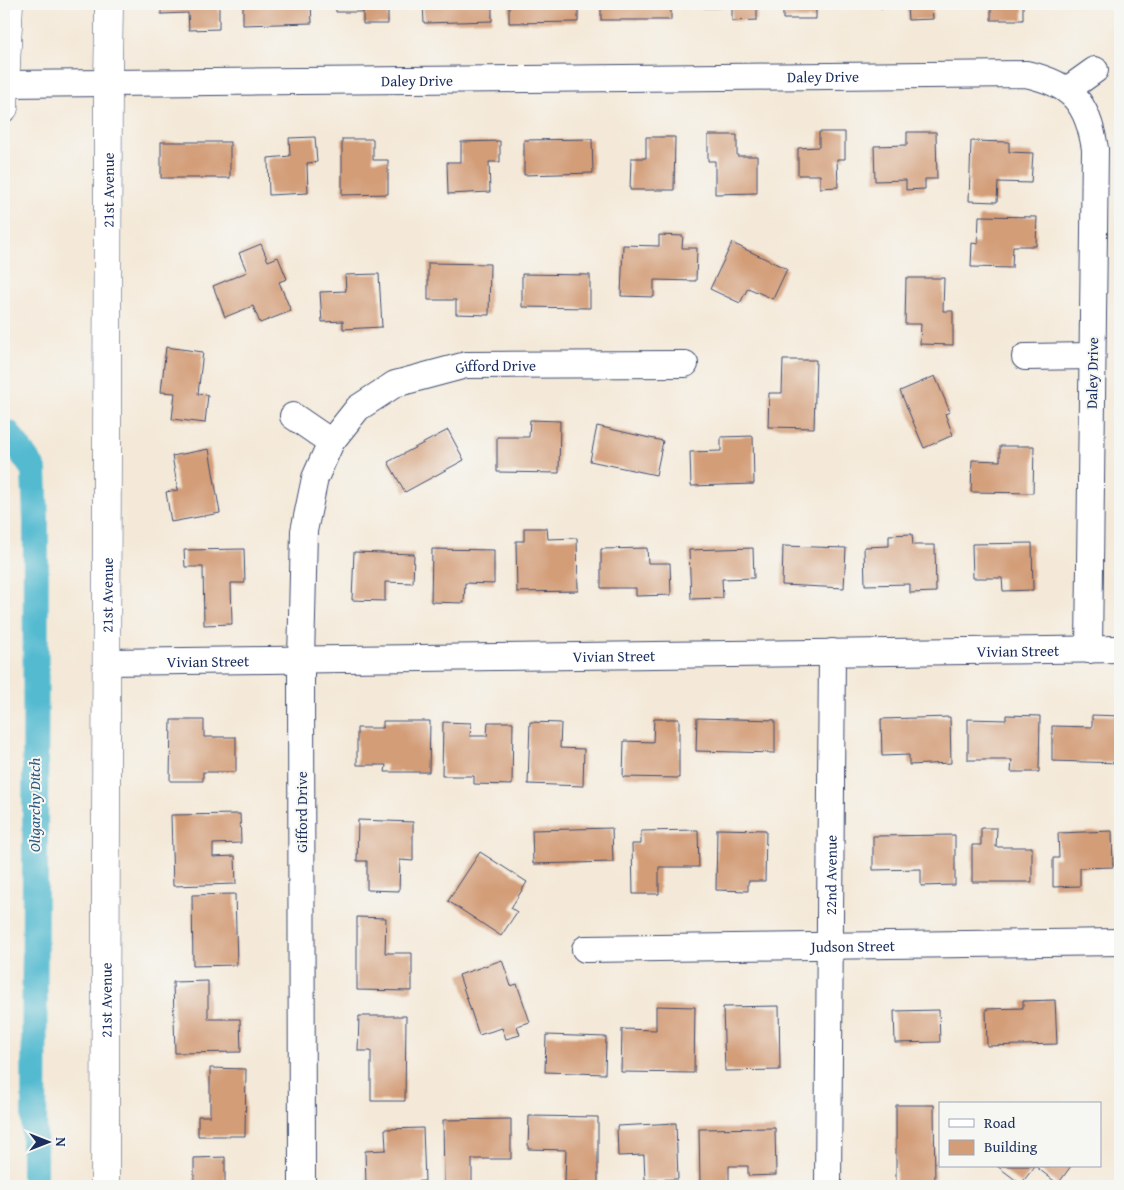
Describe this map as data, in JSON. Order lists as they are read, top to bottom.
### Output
{
  "streets": {
    "street": [
      "Daley Drive",
      "21st Avenue",
      "Gifford Drive",
      "Vivian Street",
      "22nd Avenue",
      "Judson Street"
    ]
  },
  "crossings": [
    ["Daley Drive", "21st Avenue"],
    ["Daley Drive", "Vivian Street"],
    ["21st Avenue", "Vivian Street"],
    ["Gifford Drive", "Vivian Street"],
    ["Vivian Street", "22nd Avenue"],
    ["22nd Avenue", "Judson Street"]
  ],
  "water": ["Oligarchy Ditch"],
  "legend": ["Road", "Building"],
  "north": "right"
}
